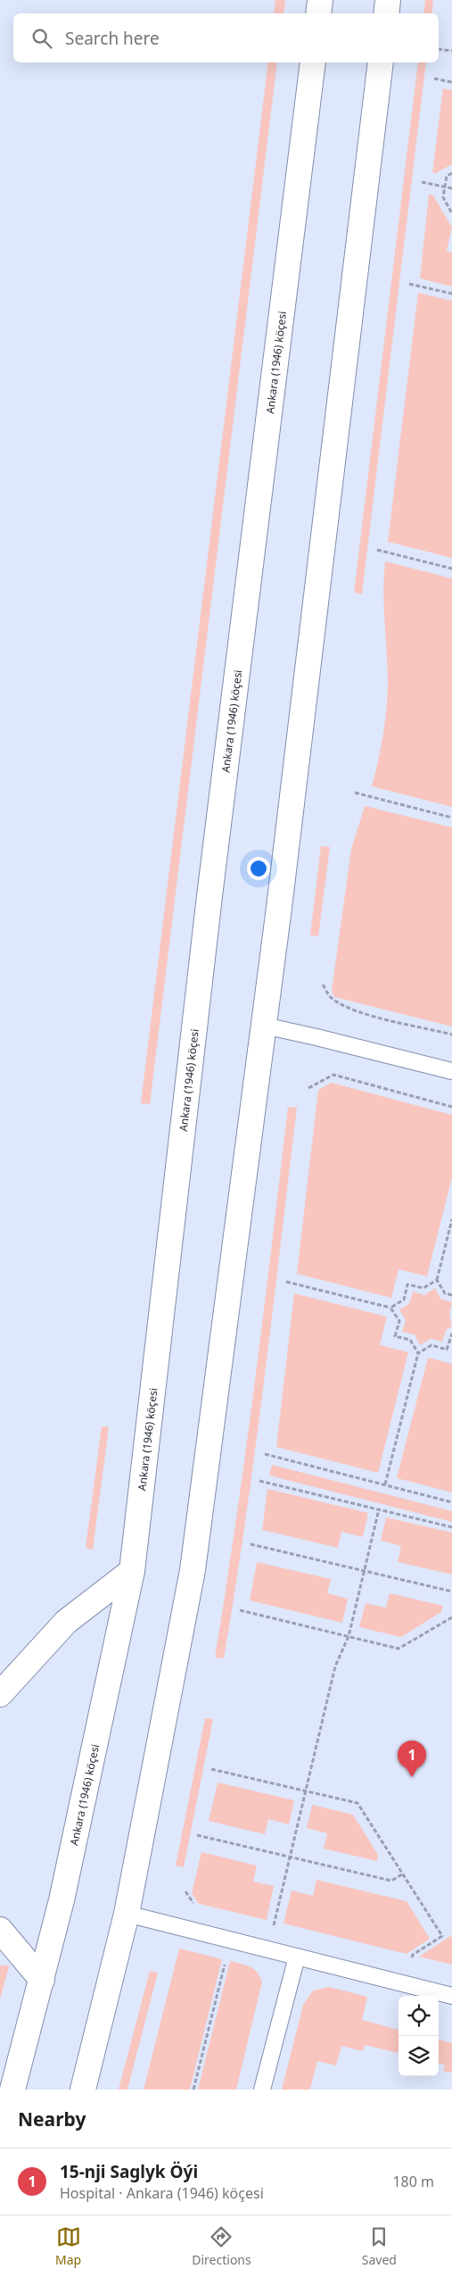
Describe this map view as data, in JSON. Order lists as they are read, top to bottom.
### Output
{
  "streets": {
    "main road": ["Ankara (1946) köçesi"]
  },
  "page": {
    "search": "Search here",
    "pins": "1",
    "heading": "Nearby",
    "list": [
      {
        "mark": "1",
        "name": "15-nji Saglyk Öýi",
        "note": "Hospital · Ankara (1946) köçesi",
        "value": "180 m"
      }
    ],
    "nav": ["Map", "Directions", "Saved"]
  }
}
